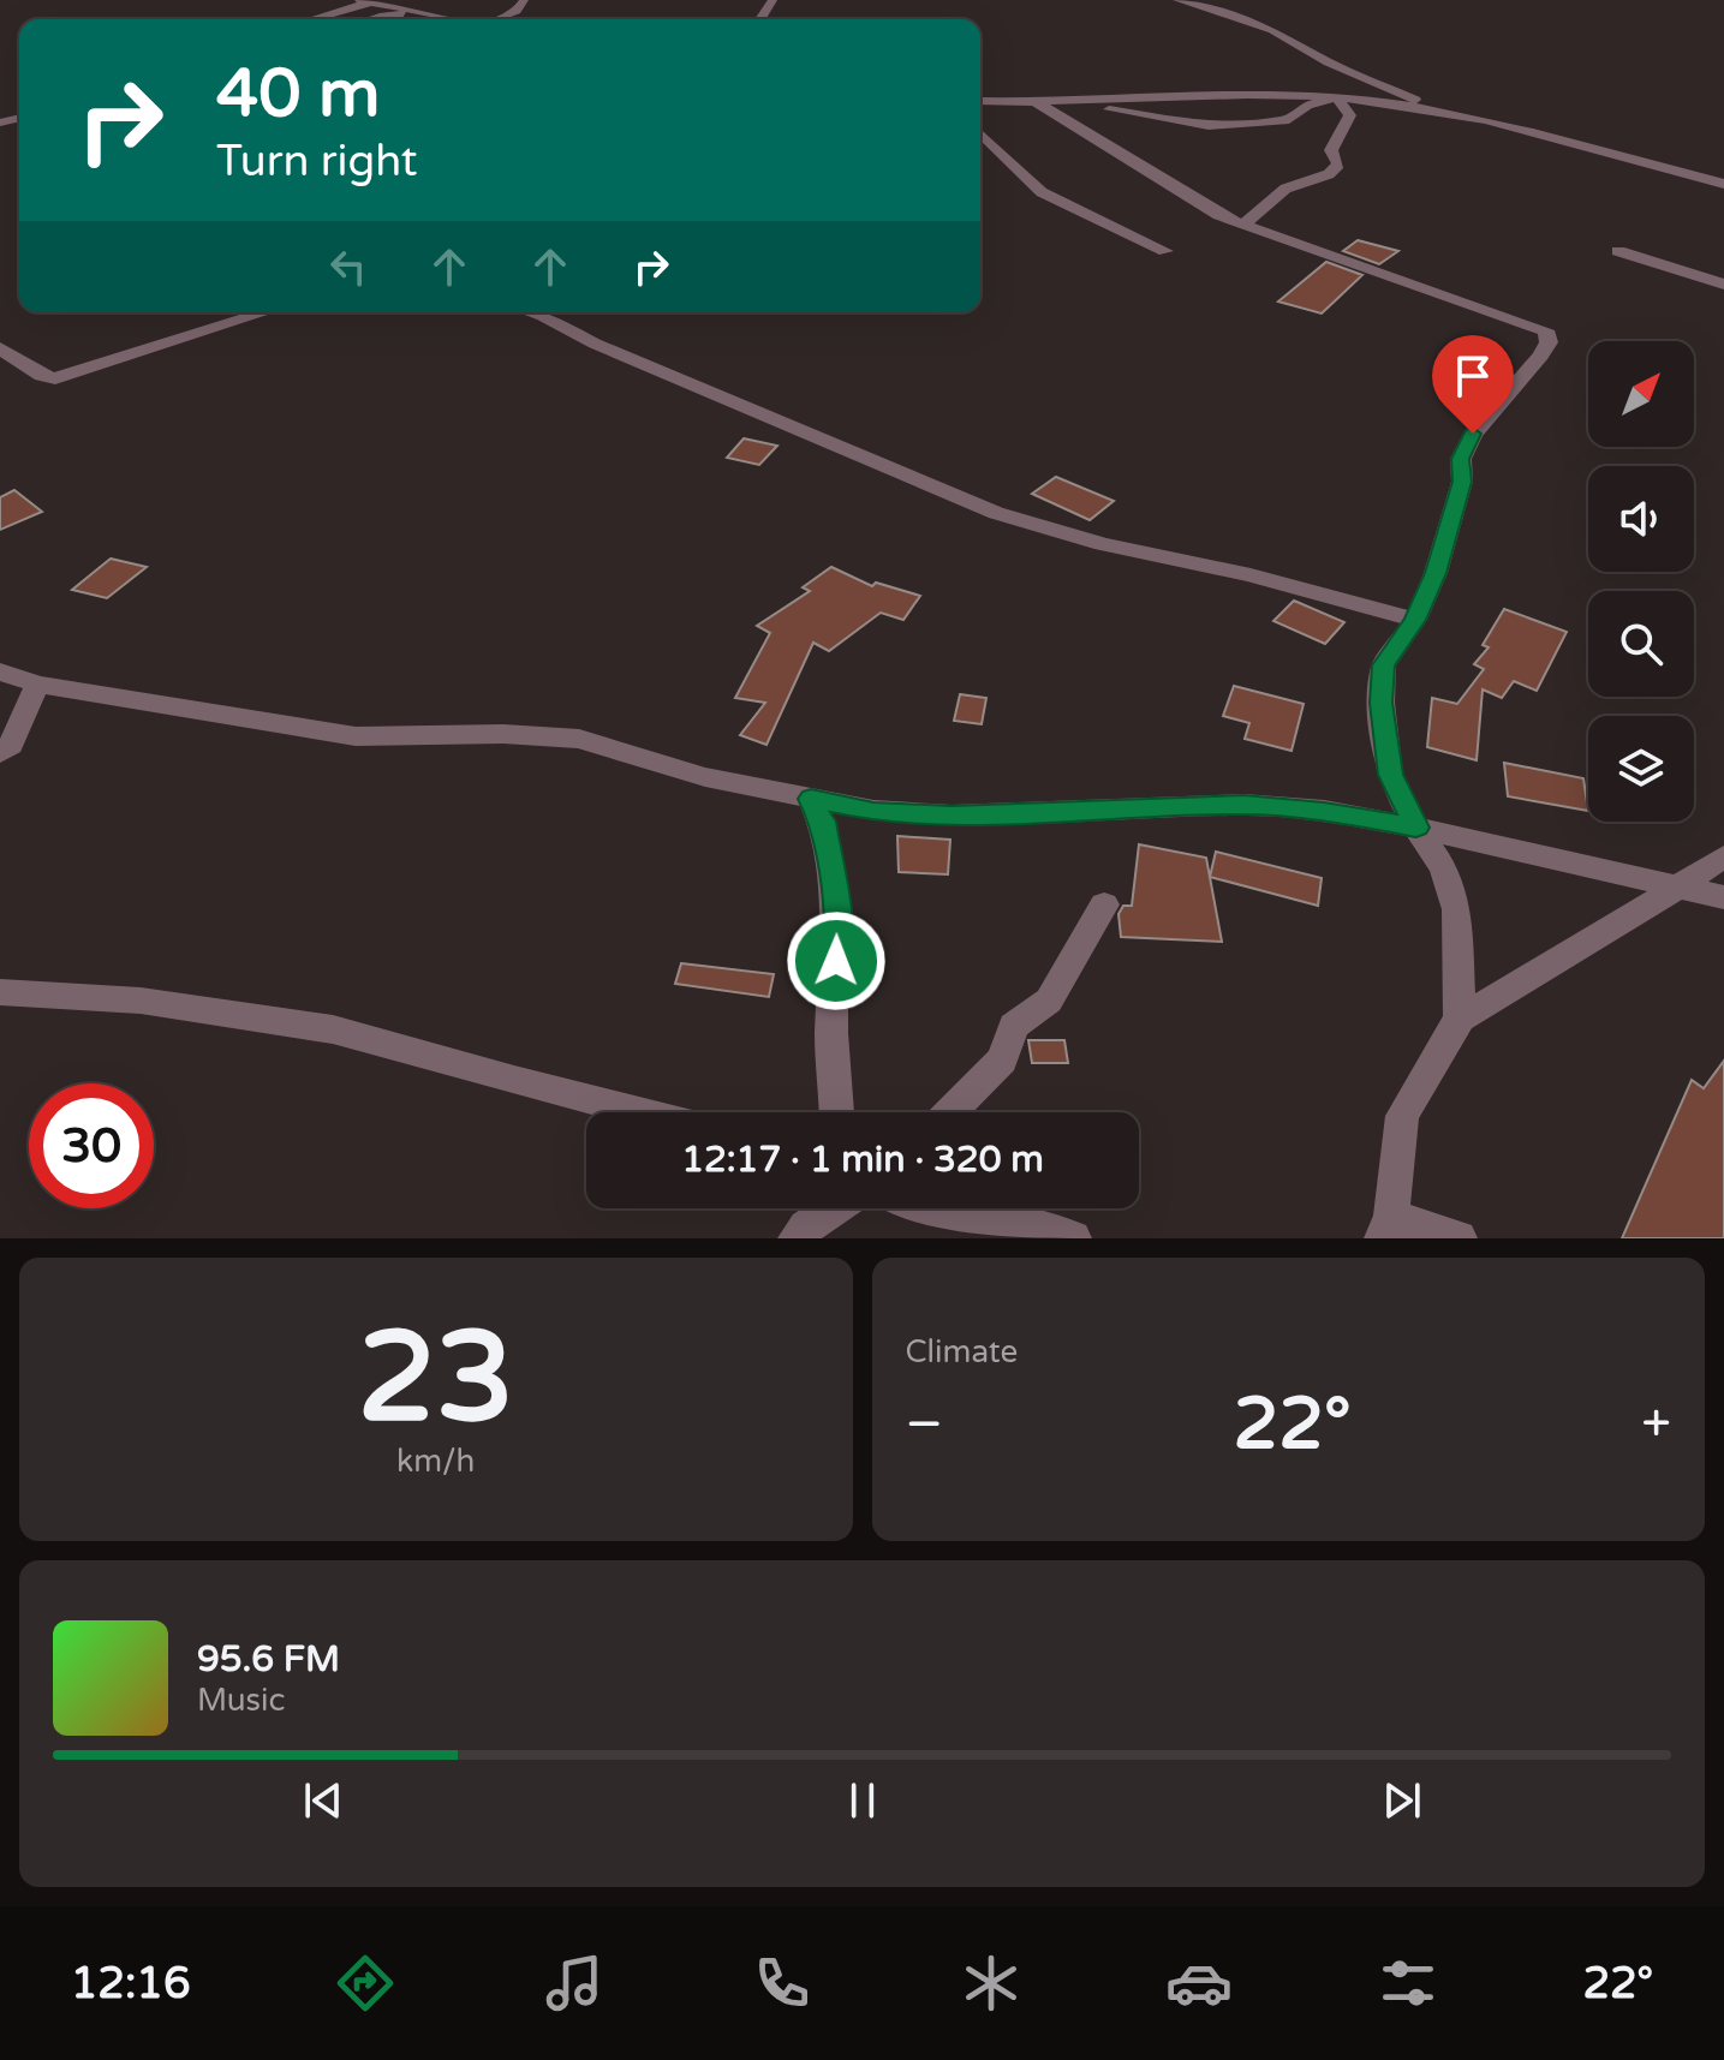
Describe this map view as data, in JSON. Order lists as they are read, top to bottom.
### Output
{
  "north": "top right",
  "page": {
    "turn": ["40 m", "Turn right"],
    "limit": "30",
    "trip": "12:17 · 1 min · 320 m",
    "tile": [
      ["23", "km/h"],
      "Climate"
    ],
    "heat": ["−", "22°", "+"],
    "song": ["95.6 FM", "Music"],
    "tabs": ["12:16", "22°"]
  }
}
